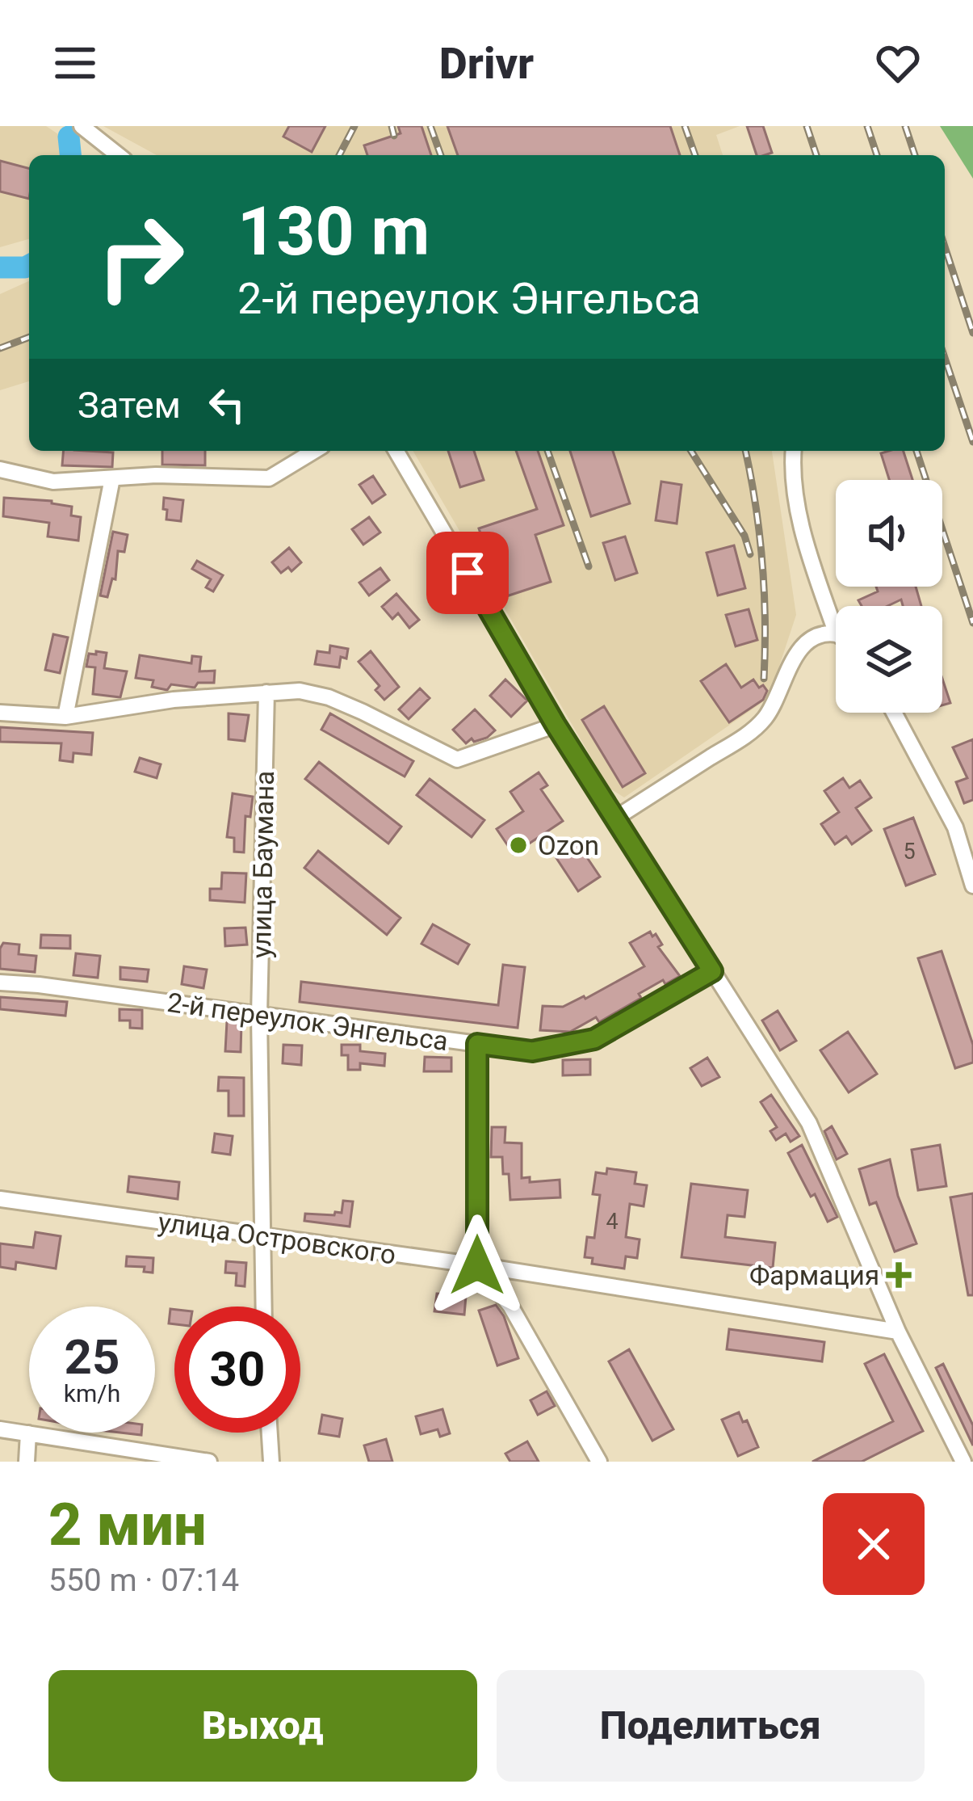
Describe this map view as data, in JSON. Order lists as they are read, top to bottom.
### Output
{
  "streets": {
    "street": ["улица Баумана", "2-й переулок Энгельса", "улица Островского"]
  },
  "crossings": [
    ["улица Баумана", "2-й переулок Энгельса"],
    ["улица Баумана", "улица Островского"]
  ],
  "places": {
    "other": ["Ozon"],
    "health": ["Фармация"]
  },
  "house_numbers": ["5", "4"],
  "page": {
    "header": "Drivr",
    "turn": ["130 m", "2-й переулок Энгельса"],
    "then": "Затем",
    "speed": "25 km/h",
    "limit": "30",
    "heading": ["2 мин", "550 m · 07:14"],
    "buttons": ["Выход", "Поделиться"]
  }
}
